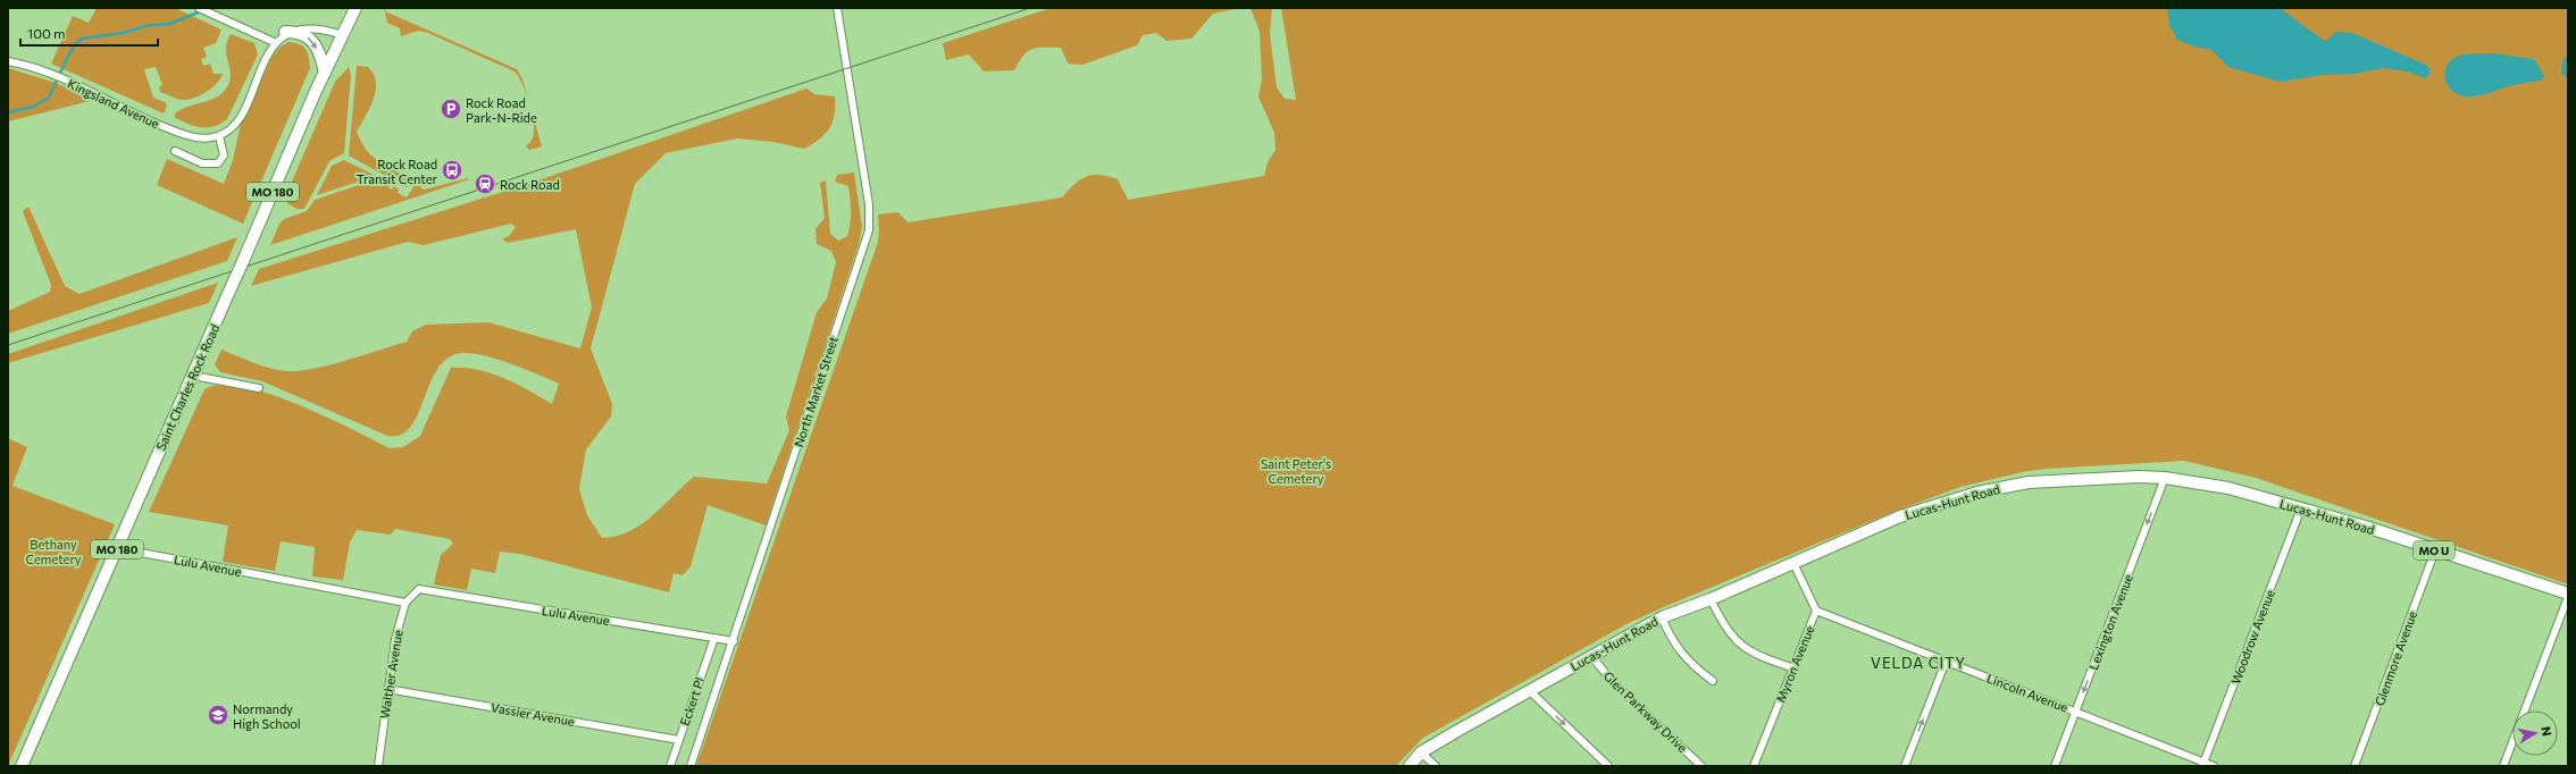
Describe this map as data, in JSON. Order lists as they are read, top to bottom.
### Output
{
  "streets": {
    "main road": [
      "MO 180",
      "Saint Charles Rock Road",
      "Lucas-Hunt Road",
      "MO U"
    ],
    "street": [
      "Kingsland Avenue",
      "North Market Street",
      "Lulu Avenue",
      "Lexington Avenue",
      "Woodrow Avenue",
      "Glenmore Avenue",
      "Myron Avenue",
      "Walther Avenue",
      "Lincoln Avenue",
      "Eckert Pl",
      "Glen Parkway Drive",
      "Vassier Avenue"
    ]
  },
  "crossings": [
    ["Saint Charles Rock Road", "Lulu Avenue"],
    ["North Market Street", "Lulu Avenue"],
    ["Lucas-Hunt Road", "Lexington Avenue"],
    ["Lucas-Hunt Road", "Woodrow Avenue"],
    ["Lucas-Hunt Road", "Glenmore Avenue"],
    ["Lucas-Hunt Road", "Myron Avenue"],
    ["Lucas-Hunt Road", "Glen Parkway Drive"],
    ["Lulu Avenue", "Walther Avenue"],
    ["Lulu Avenue", "Eckert Pl"],
    ["Lexington Avenue", "Lincoln Avenue"],
    ["Woodrow Avenue", "Lincoln Avenue"],
    ["Myron Avenue", "Lincoln Avenue"],
    ["Walther Avenue", "Vassier Avenue"],
    ["Eckert Pl", "Vassier Avenue"]
  ],
  "one_way": ["Lexington Avenue"],
  "districts": ["VELDA CITY"],
  "parks": ["Saint Peter's Cemetery", "Bethany Cemetery"],
  "places": {
    "parking": ["Rock Road Park-N-Ride"],
    "bus stop": ["Rock Road Transit Center"],
    "station": ["Rock Road"],
    "school or university": ["Normandy High School"]
  },
  "scale_bar": "100 m",
  "north": "right"
}
